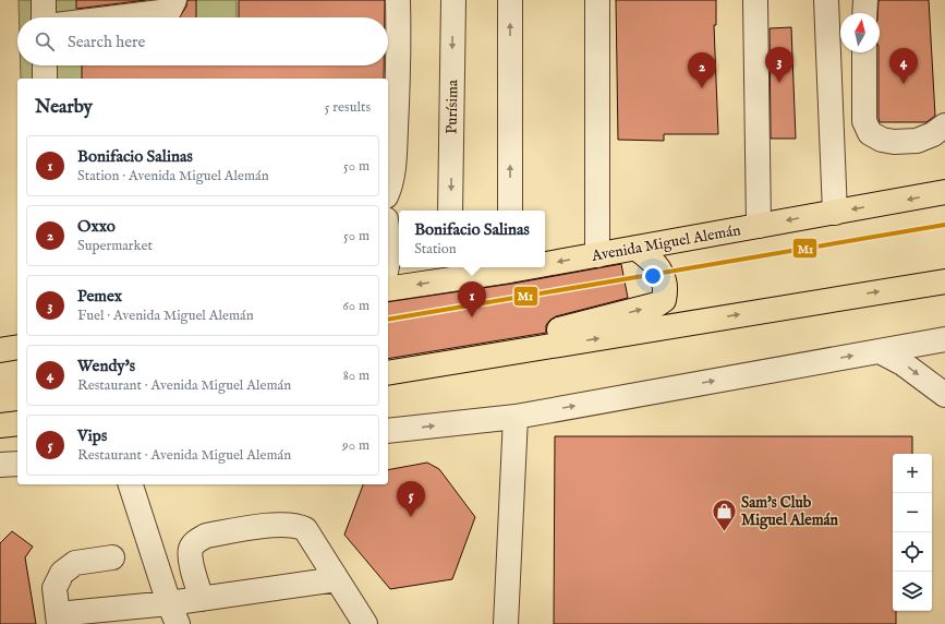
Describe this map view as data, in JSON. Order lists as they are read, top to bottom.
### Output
{
  "streets": {
    "highway": ["Avenida Miguel Alemán"],
    "street": ["Purísima"]
  },
  "places": {
    "shop": ["Sam's Club Miguel Alemán"]
  },
  "lines": ["transit line M1"],
  "north": "top",
  "page": {
    "search": "Search here",
    "pins": [
      "3",
      "4",
      "2",
      "1",
      "5"
    ],
    "heading": ["Nearby", "5 results"],
    "list": [
      {
        "mark": "1",
        "name": "Bonifacio Salinas",
        "note": "Station · Avenida Miguel Alemán",
        "value": "50 m"
      },
      {
        "mark": "2",
        "name": "Oxxo",
        "note": "Supermarket",
        "value": "50 m"
      },
      {
        "mark": "3",
        "name": "Pemex",
        "note": "Fuel · Avenida Miguel Alemán",
        "value": "60 m"
      },
      {
        "mark": "4",
        "name": "Wendy's",
        "note": "Restaurant · Avenida Miguel Alemán",
        "value": "80 m"
      },
      {
        "mark": "5",
        "name": "Vips",
        "note": "Restaurant · Avenida Miguel Alemán",
        "value": "90 m"
      }
    ],
    "popup": ["Bonifacio Salinas", "Station"],
    "map_buttons": ["+", "−"]
  }
}
